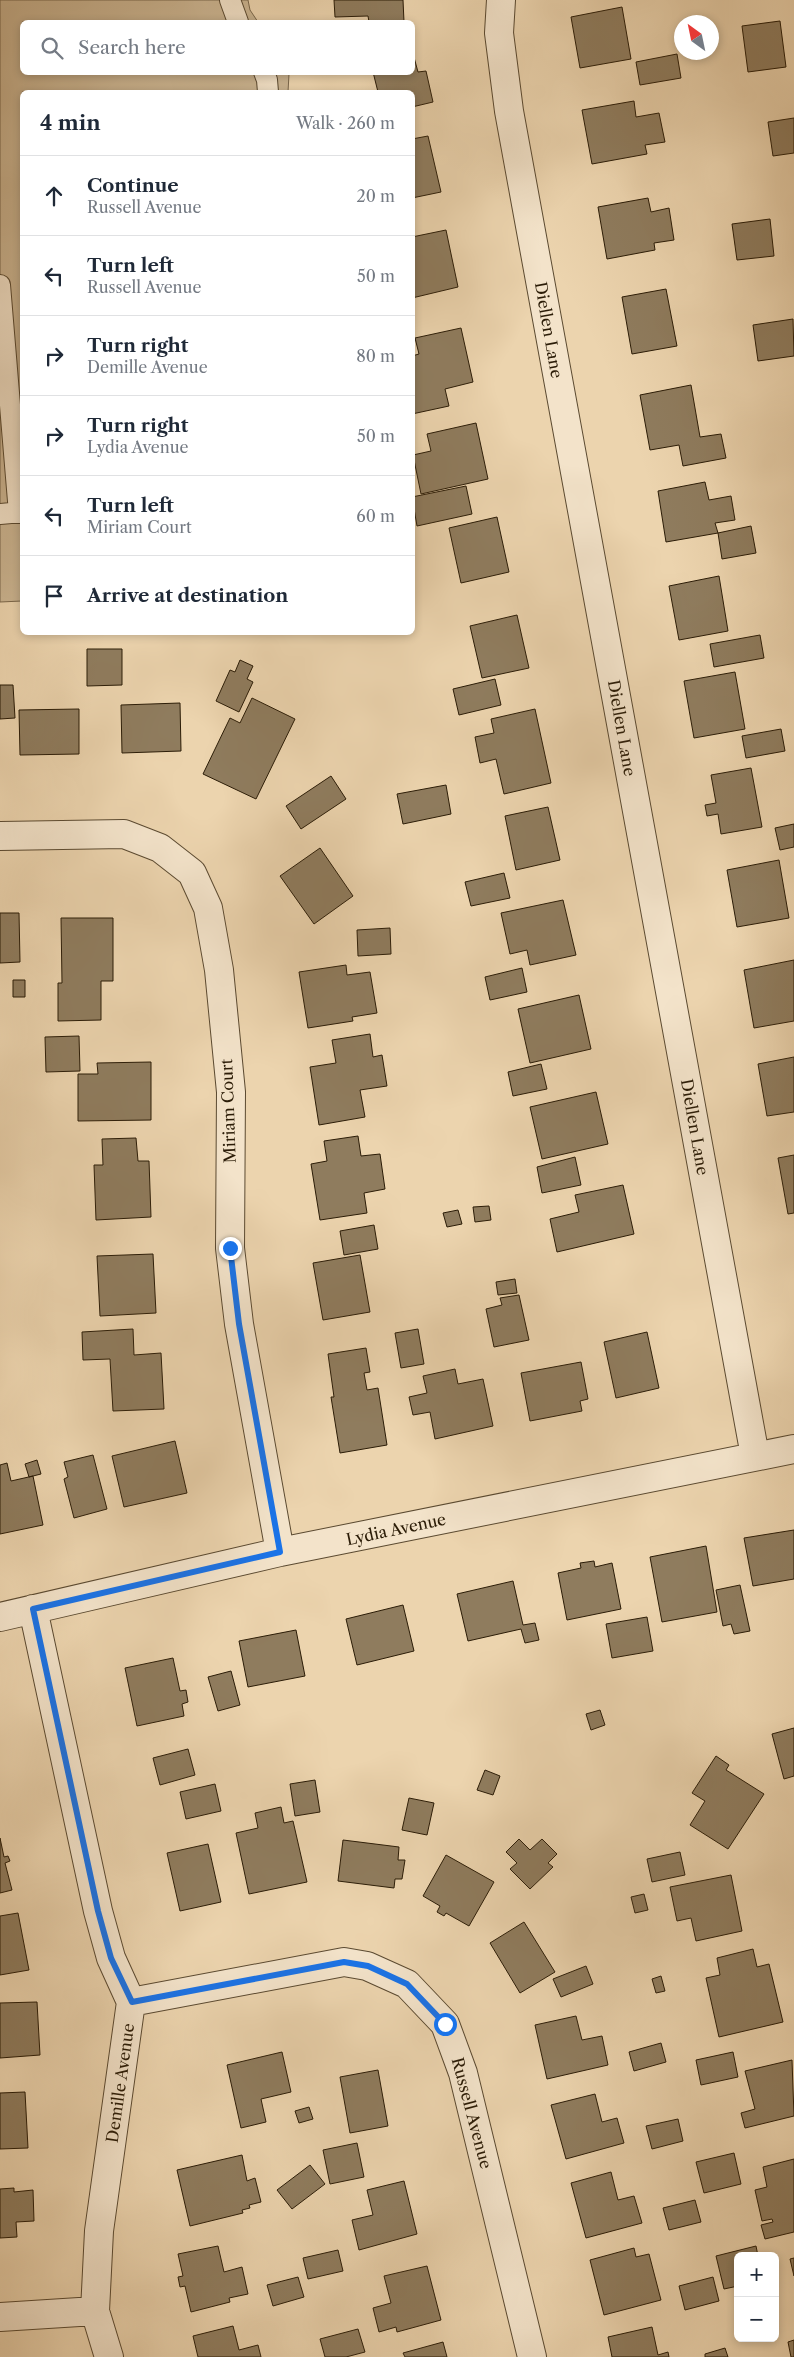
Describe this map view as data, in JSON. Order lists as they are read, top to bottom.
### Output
{
  "streets": {
    "street": [
      "Diellen Lane",
      "Miriam Court",
      "Lydia Avenue",
      "Demille Avenue",
      "Russell Avenue"
    ]
  },
  "crossings": [
    ["Diellen Lane", "Lydia Avenue"],
    ["Miriam Court", "Lydia Avenue"],
    ["Lydia Avenue", "Demille Avenue"],
    ["Demille Avenue", "Russell Avenue"]
  ],
  "north": "top left",
  "page": {
    "search": "Search here",
    "heading": ["4 min", "Walk · 260 m"],
    "list": [
      ["Continue", "Russell Avenue", "20 m"],
      ["Turn left", "Russell Avenue", "50 m"],
      ["Turn right", "Demille Avenue", "80 m"],
      ["Turn right", "Lydia Avenue", "50 m"],
      ["Turn left", "Miriam Court", "60 m"],
      "Arrive at destination"
    ],
    "map_buttons": ["+", "−"]
  }
}
